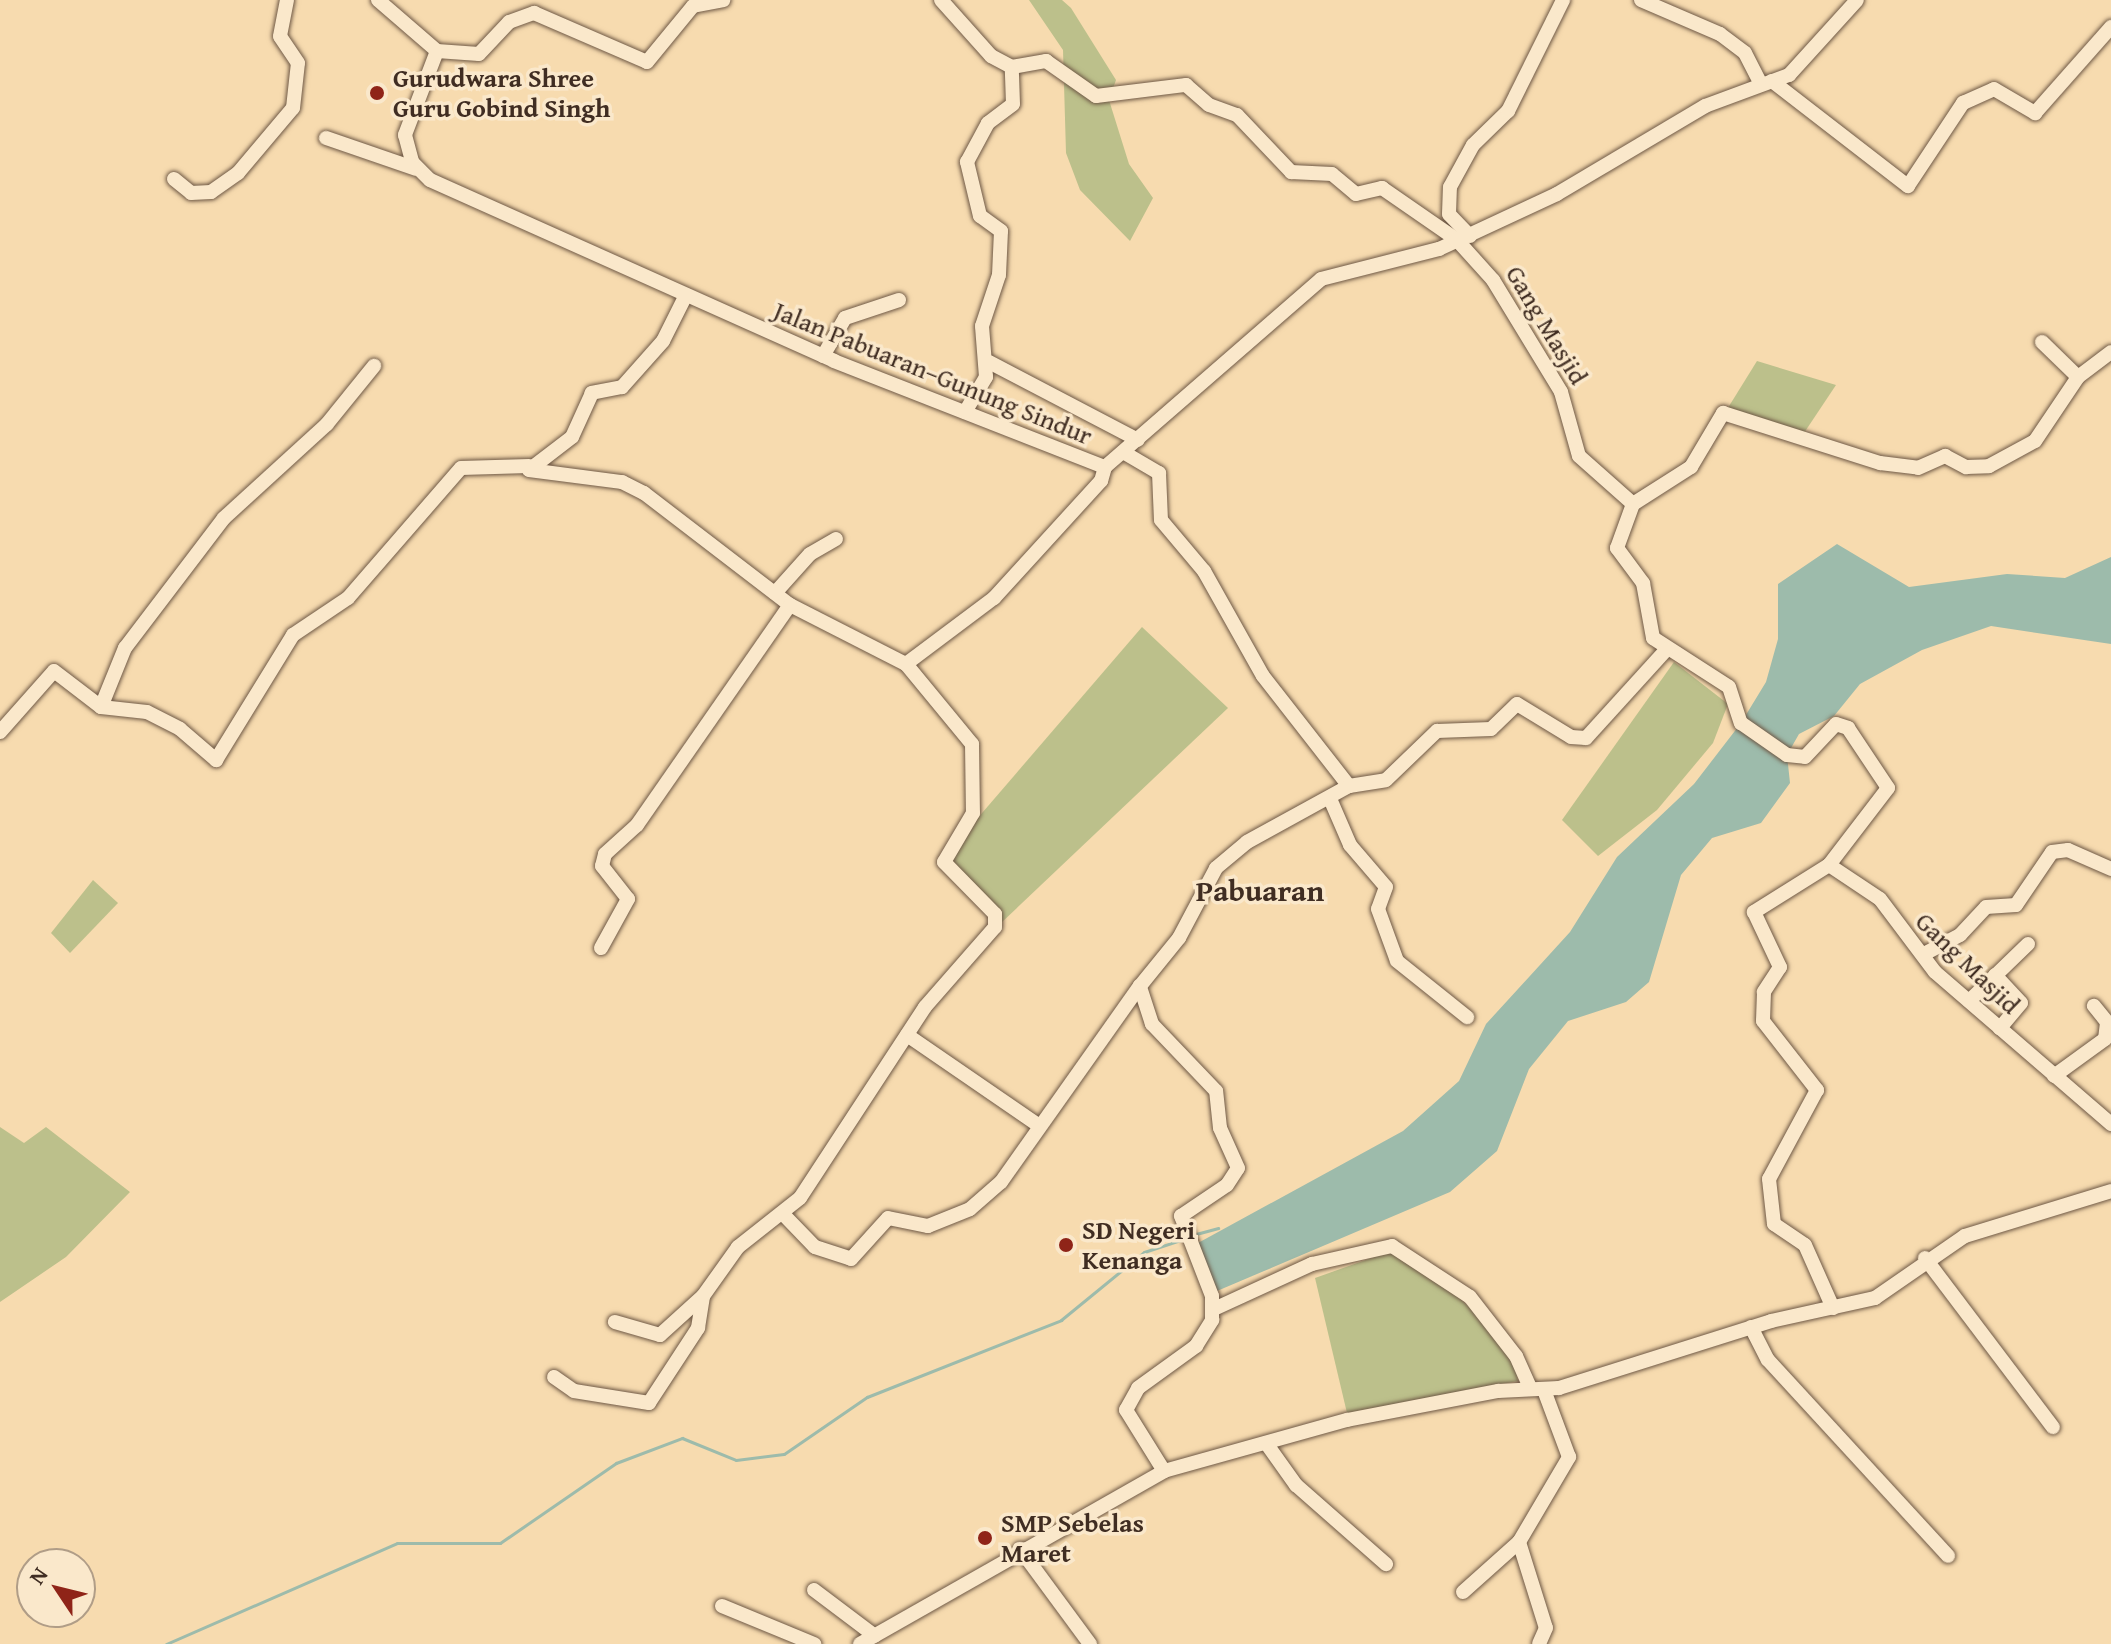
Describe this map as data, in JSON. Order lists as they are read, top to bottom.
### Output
{
  "streets": {
    "street": ["Gang Masjid", "Jalan Pabuaran–Gunung Sindur"]
  },
  "crossings": [
    ["Gang Masjid", "Jalan Pabuaran–Gunung Sindur"]
  ],
  "districts": ["Pabuaran"],
  "places": ["Gurudwara Shree Guru Gobind Singh", "SD Negeri Kenanga", "SMP Sebelas Maret"],
  "north": "top left"
}
